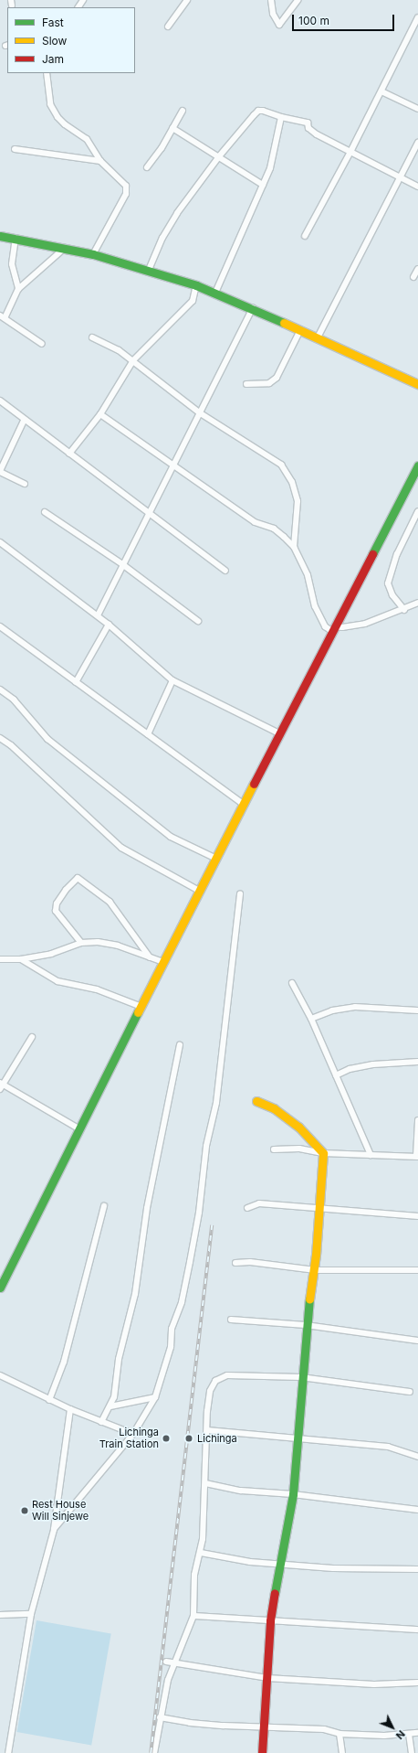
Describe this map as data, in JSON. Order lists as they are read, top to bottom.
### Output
{
  "places": ["Lichinga Train Station", "Lichinga", "Rest House Will Sinjewe"],
  "legend": ["Fast", "Slow", "Jam"],
  "scale_bar": "100 m",
  "north": "bottom right"
}
